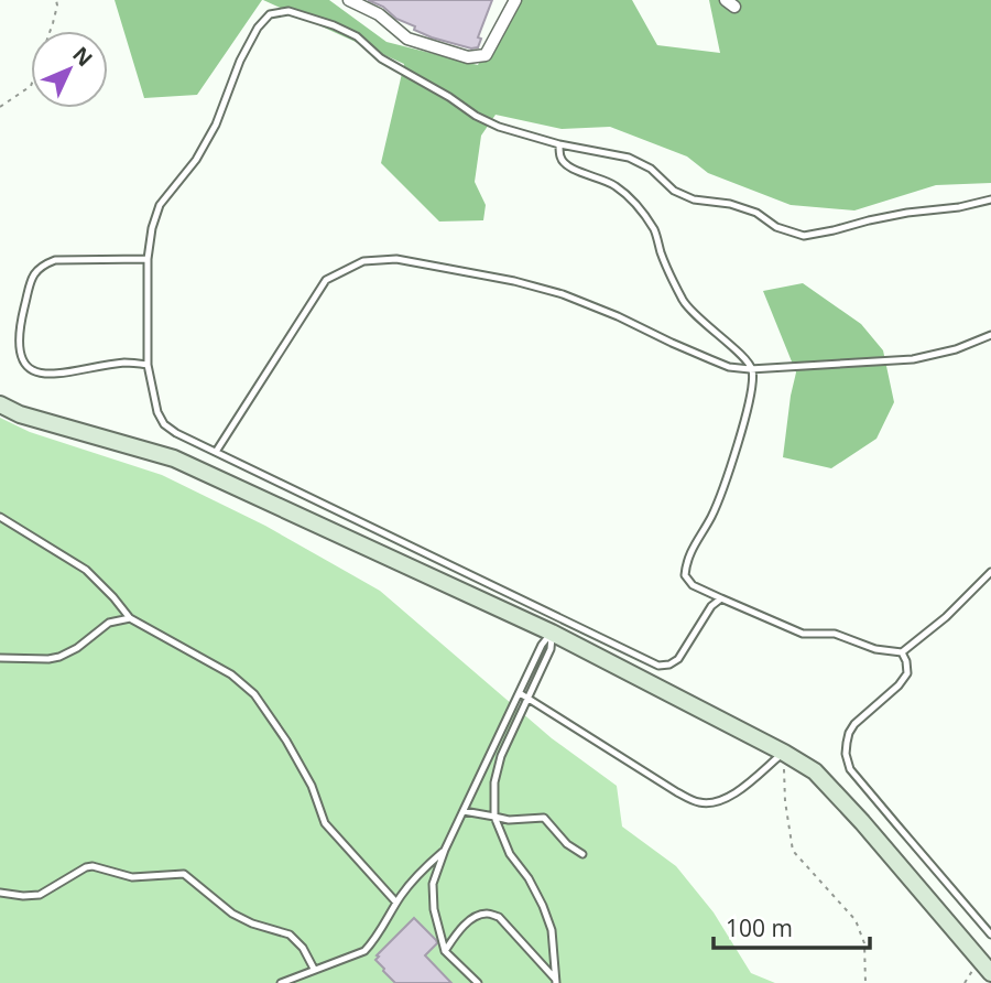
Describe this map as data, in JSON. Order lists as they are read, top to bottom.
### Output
{
  "scale_bar": "100 m",
  "north": "top right"
}
